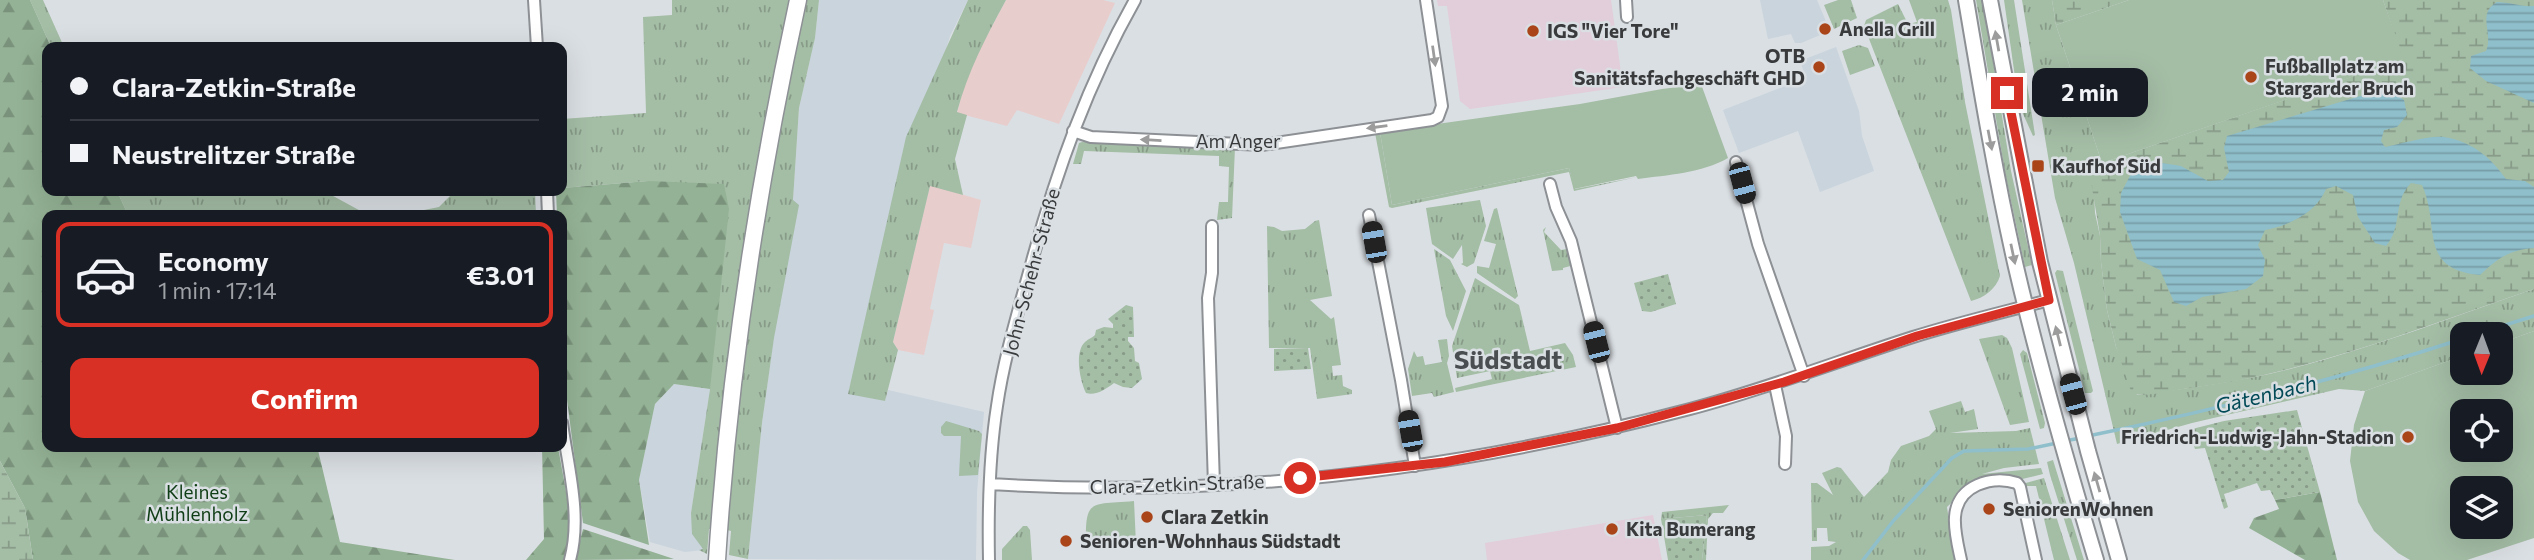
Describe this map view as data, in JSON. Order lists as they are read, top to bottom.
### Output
{
  "streets": {
    "street": ["Am Anger", "John-Schehr-Straße", "Clara-Zetkin-Straße"]
  },
  "crossings": [
    ["Am Anger", "John-Schehr-Straße"],
    ["John-Schehr-Straße", "Clara-Zetkin-Straße"]
  ],
  "districts": ["Südstadt"],
  "water": ["Gätenbach"],
  "parks": ["Kleines Mühlenholz"],
  "places": {
    "other": [
      "Anella Grill",
      "IGS \"Vier Tore\"",
      "OTB Sanitätsfachgeschäft GHD",
      "Fußballplatz am Stargarder Bruch",
      "Friedrich-Ludwig-Jahn-Stadion",
      "SeniorenWohnen",
      "Clara Zetkin",
      "Kita Bumerang",
      "Senioren-Wohnhaus Südstadt"
    ],
    "transit": ["Kaufhof Süd"]
  },
  "north": "bottom",
  "page": {
    "banner": ["Clara-Zetkin-Straße", "Neustrelitzer Straße"],
    "bubble": "2 min",
    "list": [
      {
        "name": "Economy",
        "note": "1 min · 17:14",
        "value": "€3.01"
      }
    ],
    "buttons": "Confirm"
  }
}
